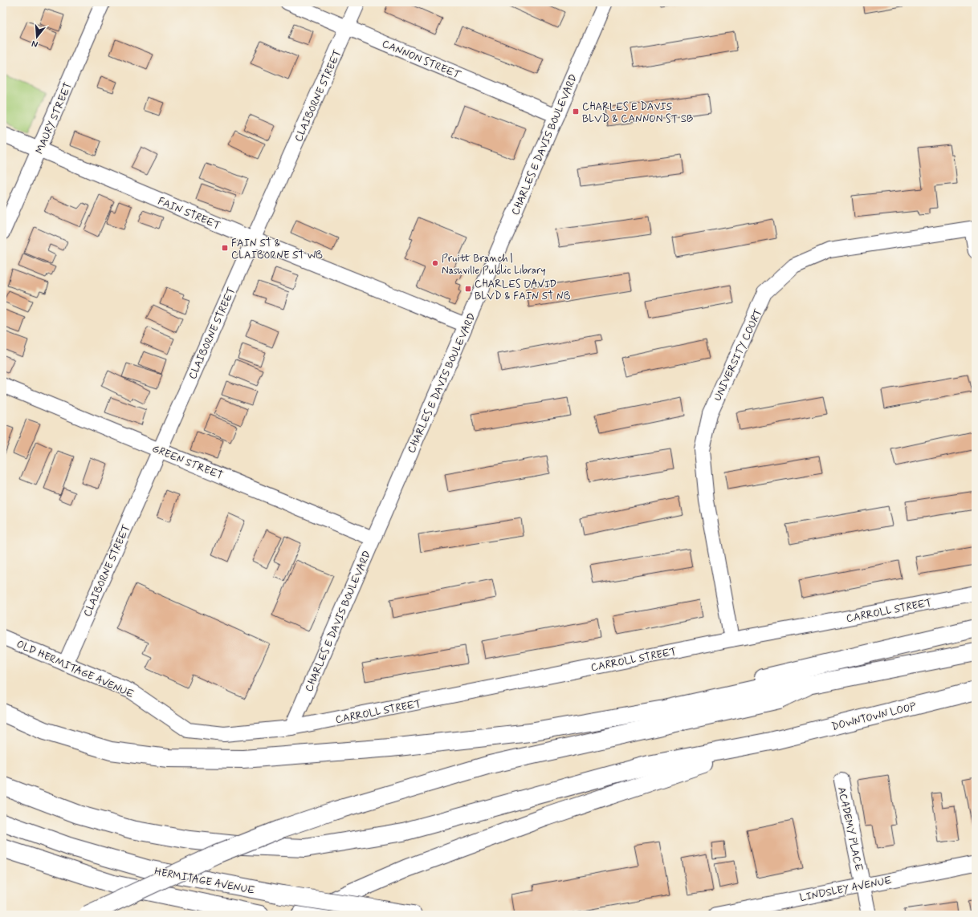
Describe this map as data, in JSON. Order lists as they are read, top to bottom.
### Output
{
  "streets": {
    "main road": ["DOWNTOWN LOOP", "HERMITAGE AVENUE"],
    "street": [
      "CANNON STREET",
      "CLAIBORNE STREET",
      "MAURY STREET",
      "CHARLES E DAVIS BOULEVARD",
      "FAIN STREET",
      "UNIVERSITY COURT",
      "GREEN STREET",
      "CARROLL STREET",
      "OLD HERMITAGE AVENUE",
      "ACADEMY PLACE",
      "LINDSLEY AVENUE"
    ]
  },
  "crossings": [
    ["CANNON STREET", "CLAIBORNE STREET"],
    ["CANNON STREET", "CHARLES E DAVIS BOULEVARD"],
    ["CLAIBORNE STREET", "FAIN STREET"],
    ["CLAIBORNE STREET", "GREEN STREET"],
    ["CLAIBORNE STREET", "OLD HERMITAGE AVENUE"],
    ["MAURY STREET", "FAIN STREET"],
    ["CHARLES E DAVIS BOULEVARD", "FAIN STREET"],
    ["CHARLES E DAVIS BOULEVARD", "GREEN STREET"],
    ["CHARLES E DAVIS BOULEVARD", "CARROLL STREET"],
    ["CHARLES E DAVIS BOULEVARD", "OLD HERMITAGE AVENUE"],
    ["UNIVERSITY COURT", "CARROLL STREET"],
    ["CARROLL STREET", "OLD HERMITAGE AVENUE"],
    ["ACADEMY PLACE", "LINDSLEY AVENUE"]
  ],
  "places": {
    "transit": ["CHARLES E DAVIS BLVD & CANNON ST SB", "FAIN ST & CLAIBORNE ST WB", "CHARLES DAVID BLVD & FAIN ST NB"],
    "other": ["Pruitt Branch | Nashville Public Library"]
  },
  "north": "bottom"
}
